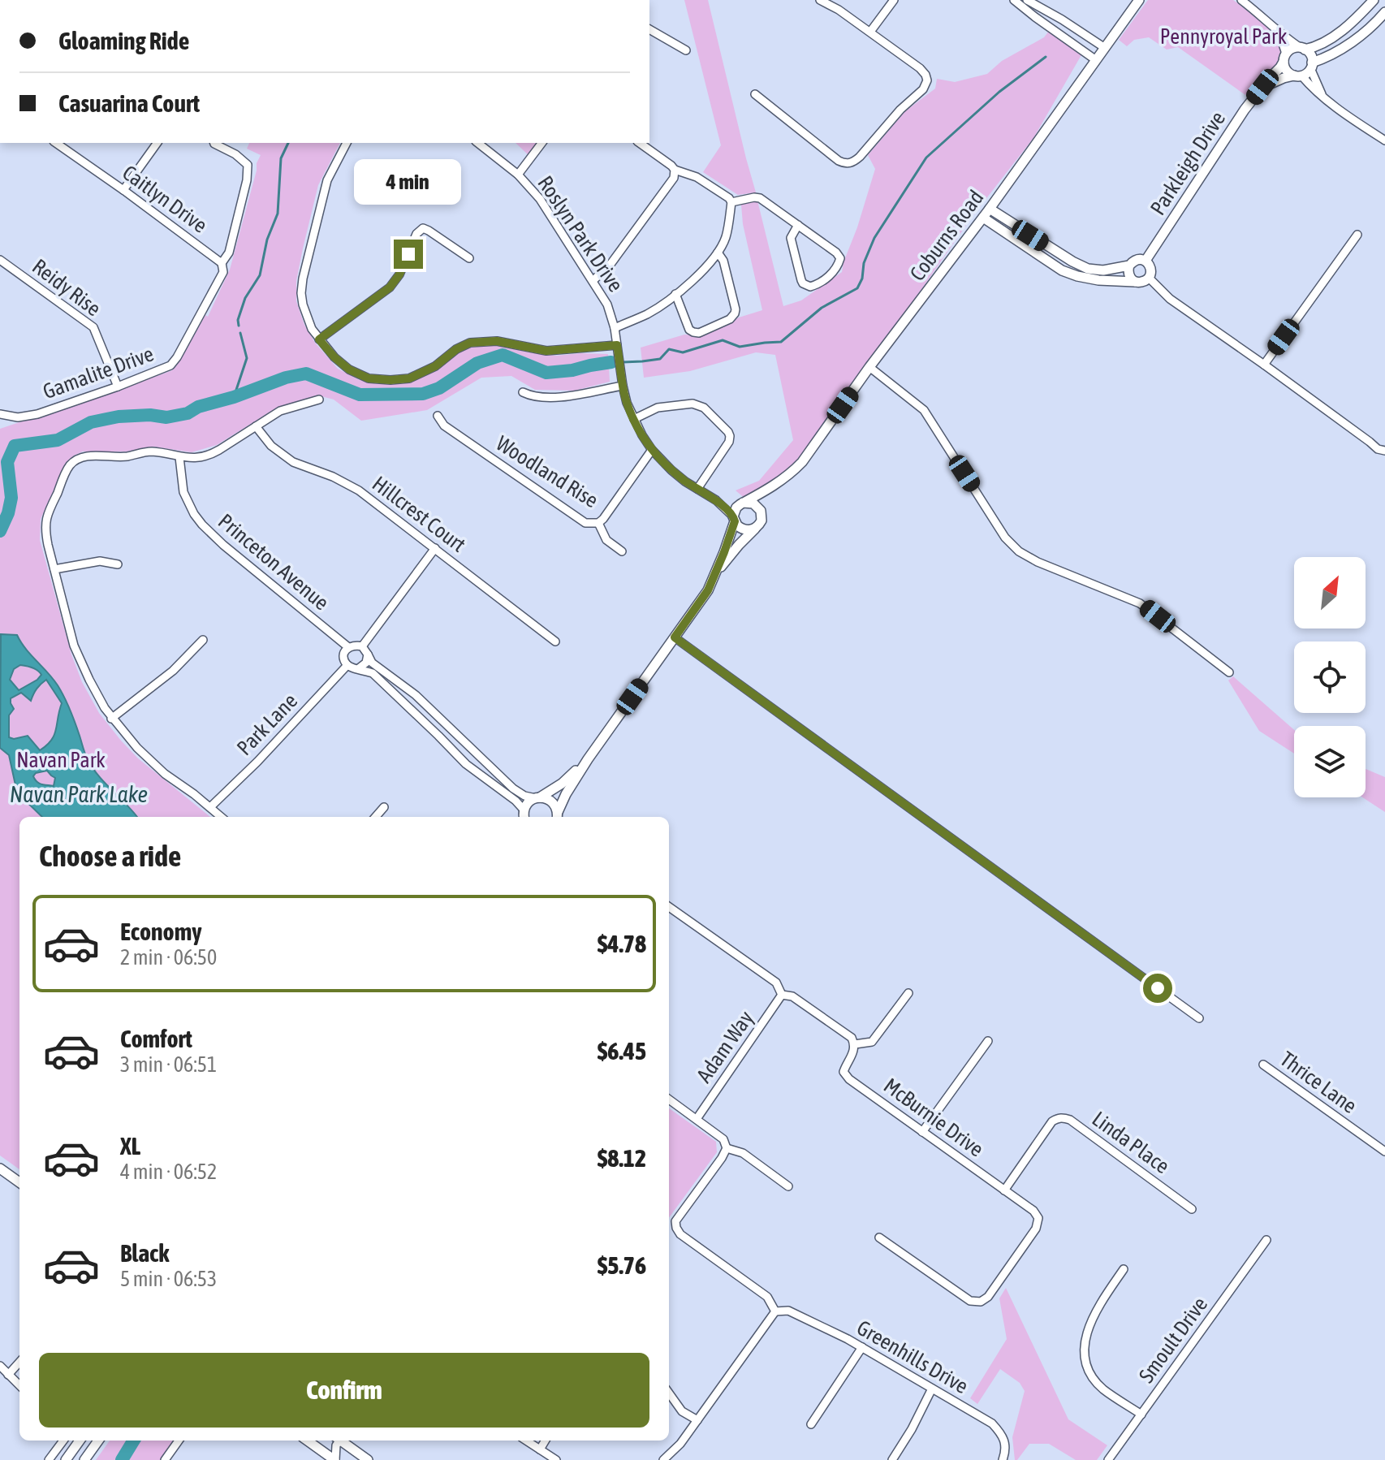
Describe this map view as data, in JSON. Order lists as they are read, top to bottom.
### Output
{
  "streets": {
    "street": [
      "Parkleigh Drive",
      "Caitlyn Drive",
      "Roslyn Park Drive",
      "Coburns Road",
      "Reidy Rise",
      "Gamalite Drive",
      "Woodland Rise",
      "Hillcrest Court",
      "Princeton Avenue",
      "Park Lane",
      "Adam Way",
      "Thrice Lane",
      "McBurnie Drive",
      "Linda Place",
      "Smoult Drive",
      "Greenhills Drive"
    ]
  },
  "crossings": [
    ["Caitlyn Drive", "Gamalite Drive"],
    ["Roslyn Park Drive", "Coburns Road"],
    ["Roslyn Park Drive", "Woodland Rise"],
    ["Reidy Rise", "Gamalite Drive"],
    ["Princeton Avenue", "Park Lane"],
    ["McBurnie Drive", "Linda Place"]
  ],
  "water": ["Navan Park Lake"],
  "parks": ["Pennyroyal Park", "Navan Park"],
  "north": "top right",
  "page": {
    "banner": ["Gloaming Ride", "Casuarina Court"],
    "bubble": "4 min",
    "heading": "Choose a ride",
    "list": [
      {
        "name": "Economy",
        "note": "2 min · 06:50",
        "value": "$4.78"
      },
      {
        "name": "Comfort",
        "note": "3 min · 06:51",
        "value": "$6.45"
      },
      {
        "name": "XL",
        "note": "4 min · 06:52",
        "value": "$8.12"
      },
      {
        "name": "Black",
        "note": "5 min · 06:53",
        "value": "$5.76"
      }
    ],
    "buttons": "Confirm"
  }
}
